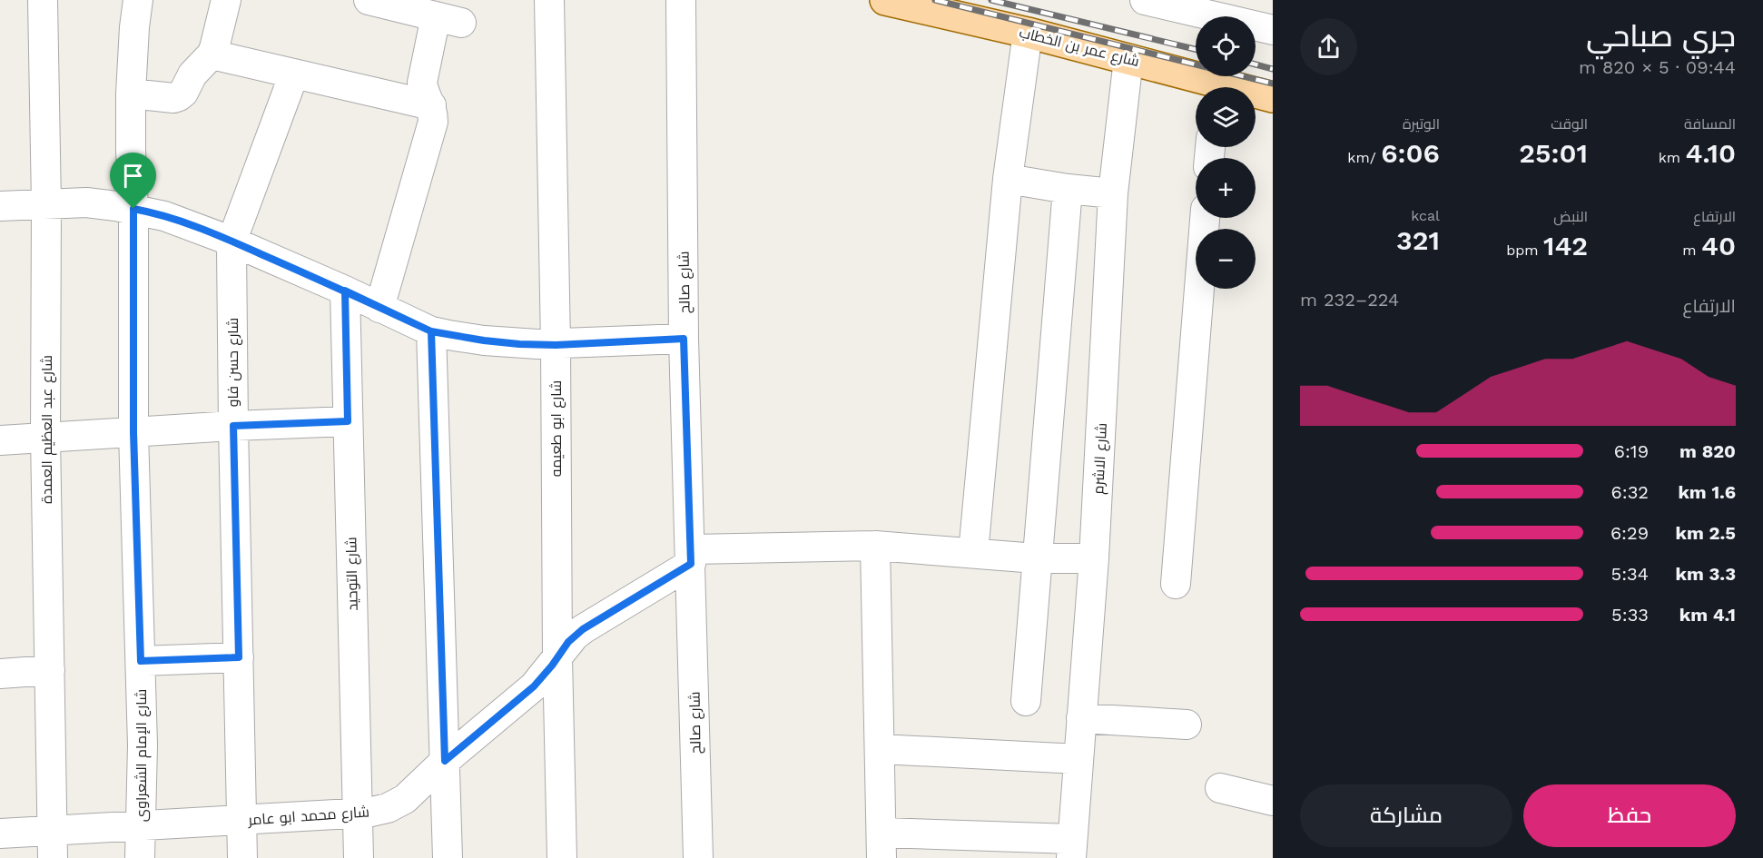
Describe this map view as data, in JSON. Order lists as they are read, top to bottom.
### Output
{
  "streets": {
    "main road": ["شارع عمر بن الخطاب"],
    "street": [
      "شارع صالح",
      "شارع حسن فاو",
      "شارع ابو طعيمه",
      "شارع عبد العظيم العمدة",
      "شارع الاشرم",
      "شارع التوحيد",
      "شارع الإمام الشعراوى",
      "شارع محمد ابو عامر"
    ]
  },
  "crossings": [
    ["شارع عمر بن الخطاب", "شارع الاشرم"],
    ["شارع صالح", "شارع محمد ابو عامر"],
    ["شارع حسن فاو", "شارع محمد ابو عامر"],
    ["شارع ابو طعيمه", "شارع محمد ابو عامر"],
    ["شارع عبد العظيم العمدة", "شارع محمد ابو عامر"],
    ["شارع التوحيد", "شارع محمد ابو عامر"],
    ["شارع الإمام الشعراوى", "شارع محمد ابو عامر"]
  ],
  "page": {
    "heading": ["جري صباحي", "09:44 · 5 × 820 m"],
    "map_buttons": ["+", "−"],
    "stats": [
      ["المسافة", "4.10 km"],
      ["الوقت", "25:01"],
      ["الوتيرة", "6:06 /km"],
      ["الارتفاع", "40 m"],
      ["النبض", "142 bpm"],
      ["kcal", "321"]
    ],
    "chart": ["الارتفاع", "224–232 m"],
    "list": [
      {
        "name": "820 m",
        "note": "6:19"
      },
      {
        "name": "1.6 km",
        "note": "6:32"
      },
      {
        "name": "2.5 km",
        "note": "6:29"
      },
      {
        "name": "3.3 km",
        "note": "5:34"
      },
      {
        "name": "4.1 km",
        "note": "5:33"
      }
    ],
    "buttons": ["حفظ", "مشاركة"]
  }
}
